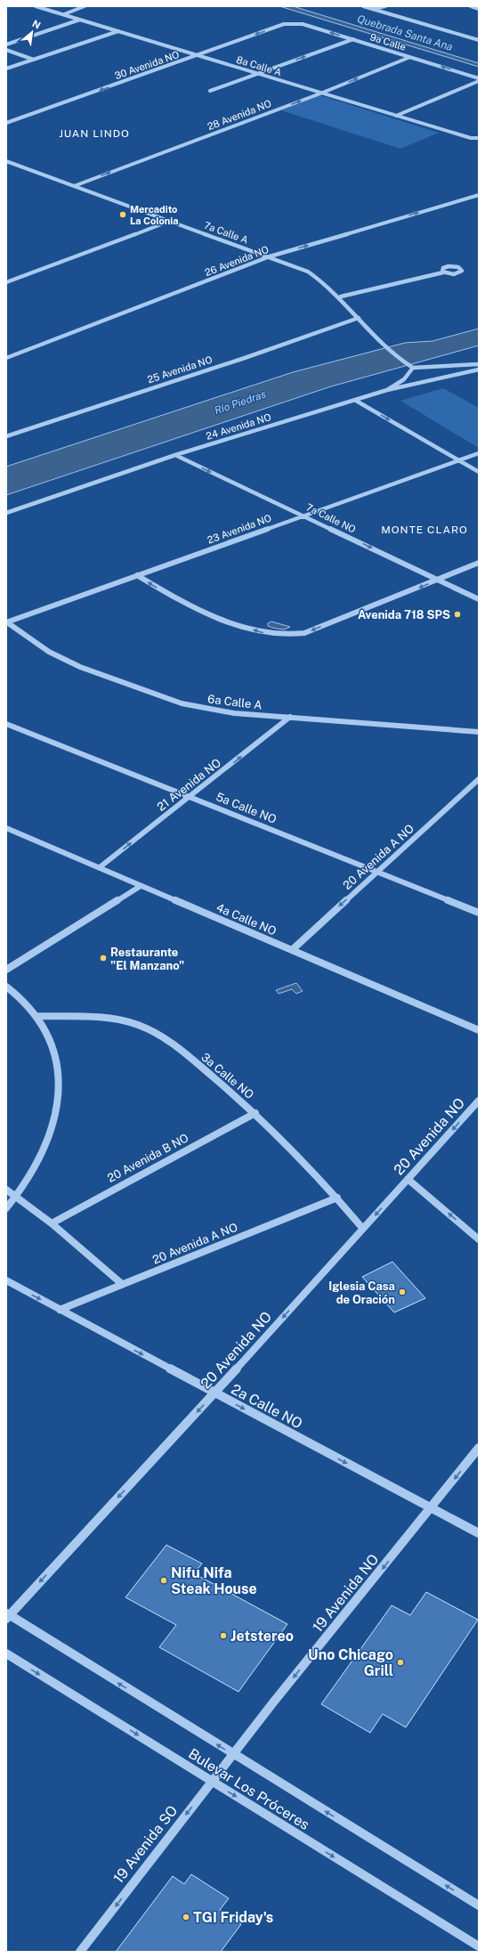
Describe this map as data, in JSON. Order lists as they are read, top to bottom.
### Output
{
  "streets": {
    "street": [
      "9a Calle",
      "30 Avenida NO",
      "8a Calle A",
      "28 Avenida NO",
      "7a Calle A",
      "26 Avenida NO",
      "25 Avenida NO",
      "24 Avenida NO",
      "7a Calle NO",
      "23 Avenida NO",
      "6a Calle A",
      "21 Avenida NO",
      "5a Calle NO",
      "20 Avenida A NO",
      "4a Calle NO",
      "3a Calle NO",
      "20 Avenida NO",
      "20 Avenida B NO",
      "2a Calle NO",
      "19 Avenida NO",
      "Bulevar Los Próceres",
      "19 Avenida SO"
    ]
  },
  "crossings": [
    ["9a Calle", "30 Avenida NO"],
    ["9a Calle", "28 Avenida NO"],
    ["30 Avenida NO", "8a Calle A"],
    ["8a Calle A", "28 Avenida NO"],
    ["28 Avenida NO", "7a Calle A"],
    ["7a Calle A", "26 Avenida NO"],
    ["7a Calle A", "25 Avenida NO"],
    ["24 Avenida NO", "7a Calle NO"],
    ["7a Calle NO", "23 Avenida NO"],
    ["23 Avenida NO", "6a Calle A"],
    ["6a Calle A", "21 Avenida NO"],
    ["21 Avenida NO", "5a Calle NO"],
    ["21 Avenida NO", "4a Calle NO"],
    ["5a Calle NO", "20 Avenida A NO"],
    ["20 Avenida A NO", "4a Calle NO"],
    ["20 Avenida A NO", "3a Calle NO"],
    ["20 Avenida A NO", "2a Calle NO"],
    ["3a Calle NO", "20 Avenida NO"],
    ["3a Calle NO", "20 Avenida B NO"],
    ["20 Avenida NO", "2a Calle NO"],
    ["20 Avenida NO", "Bulevar Los Próceres"],
    ["2a Calle NO", "19 Avenida NO"],
    ["19 Avenida NO", "Bulevar Los Próceres"],
    ["19 Avenida NO", "19 Avenida SO"],
    ["Bulevar Los Próceres", "19 Avenida SO"]
  ],
  "one_way": [
    "26 Avenida NO",
    "7a Calle NO",
    "21 Avenida NO",
    "20 Avenida NO",
    "2a Calle NO",
    "19 Avenida NO",
    "19 Avenida SO"
  ],
  "districts": ["JUAN LINDO", "MONTE CLARO"],
  "water": ["Quebrada Santa Ana", "Río Piedras"],
  "places": [
    "Mercadito La Colonia",
    "Avenida 718 SPS",
    "Restaurante \"El Manzano\"",
    "Iglesia Casa de Oración",
    "Nifu Nifa Steak House",
    "Jetstereo",
    "Uno Chicago Grill",
    "TGI Friday's"
  ],
  "north": "top right"
}
